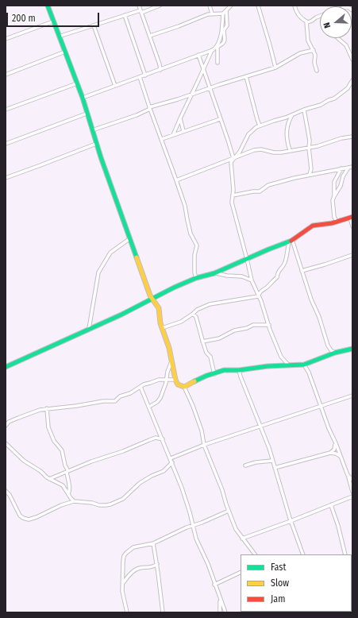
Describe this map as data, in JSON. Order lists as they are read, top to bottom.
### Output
{
  "legend": ["Fast", "Slow", "Jam"],
  "scale_bar": "200 m",
  "north": "left"
}
